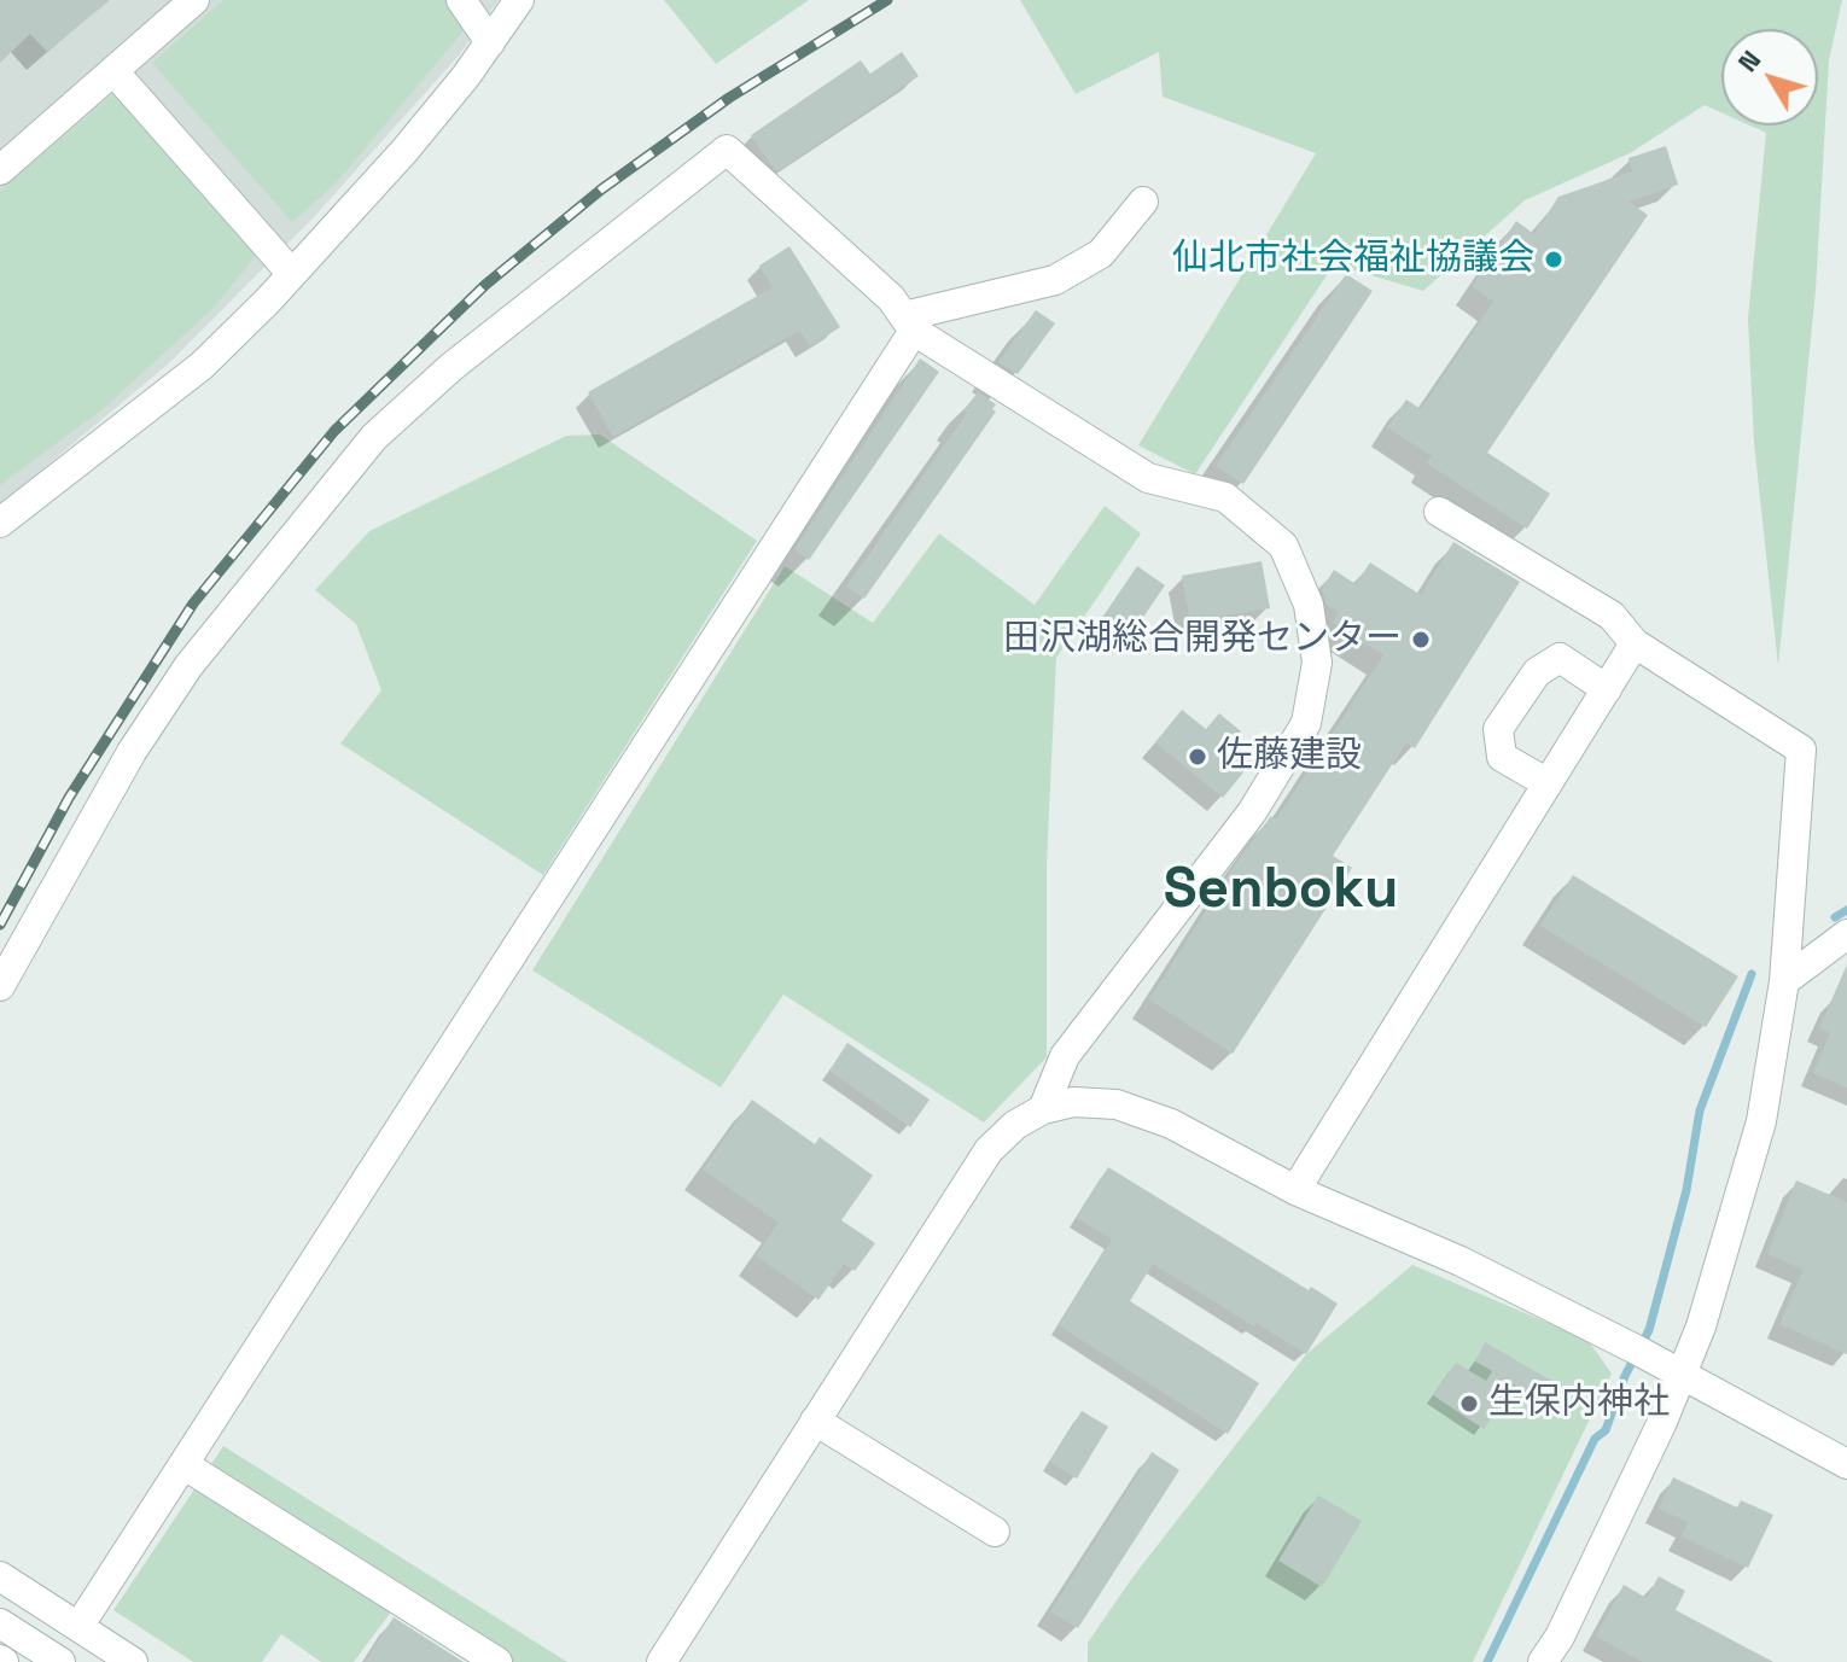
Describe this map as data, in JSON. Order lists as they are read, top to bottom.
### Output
{
  "districts": ["Senboku"],
  "places": [
    "仙北市社会福祉協議会",
    "田沢湖総合開発センター",
    "佐藤建設",
    "生保内神社"
  ],
  "north": "top left"
}
